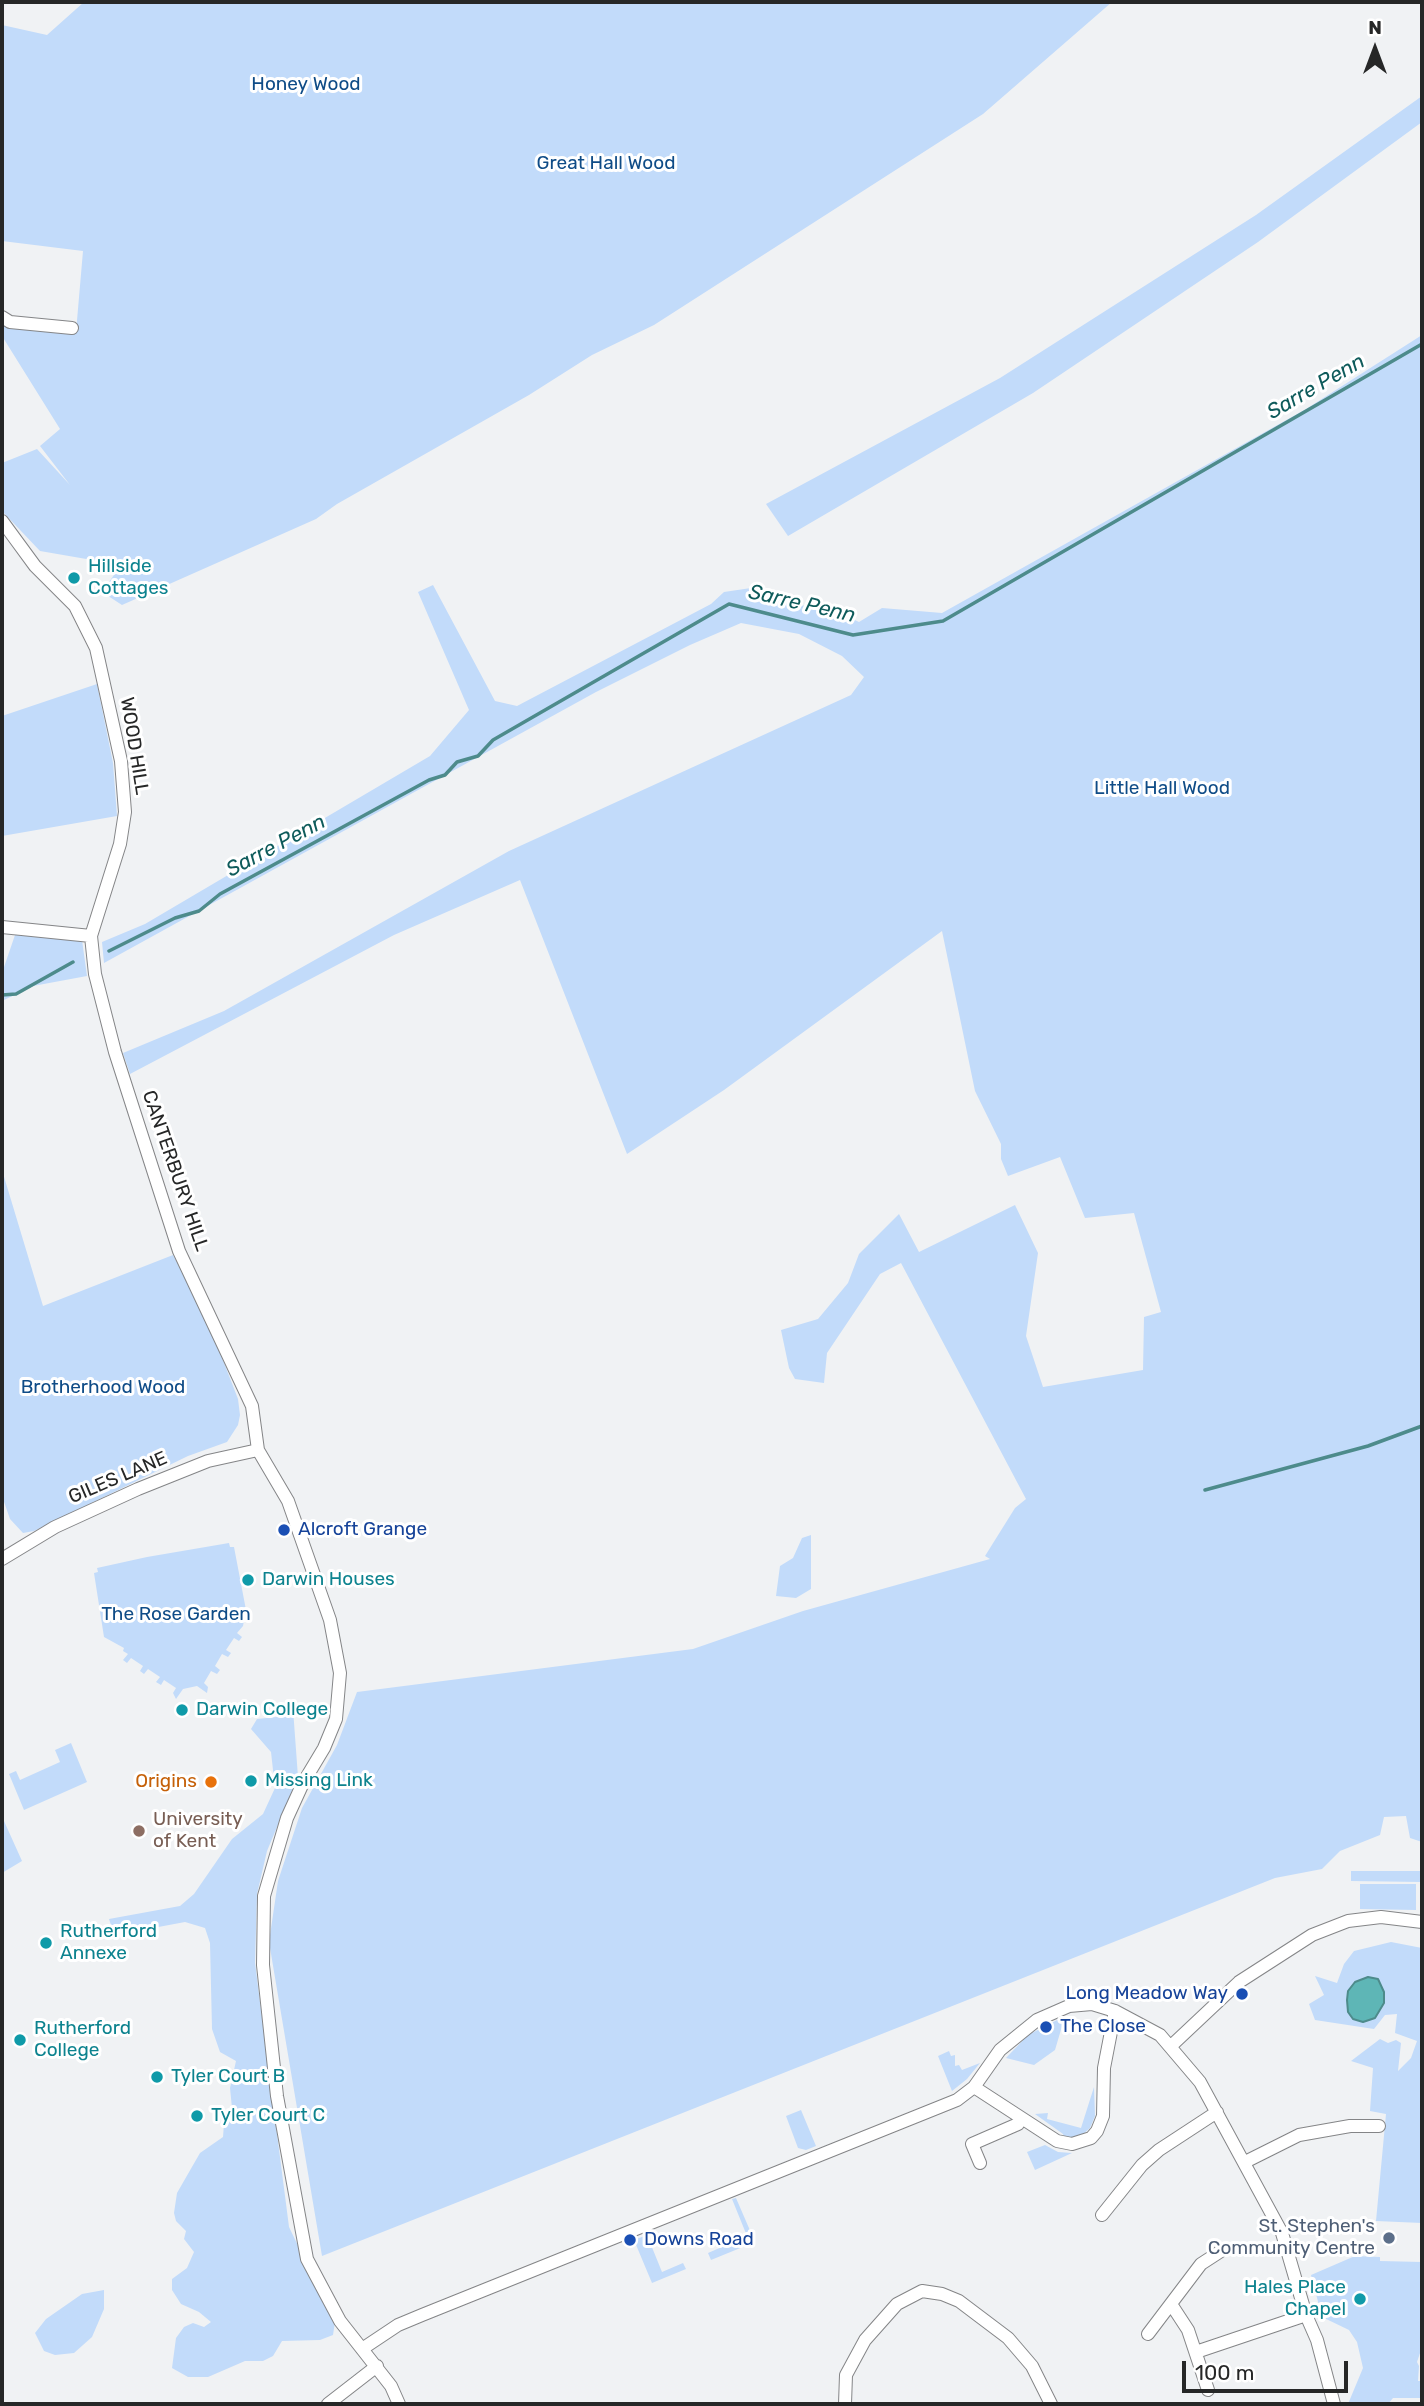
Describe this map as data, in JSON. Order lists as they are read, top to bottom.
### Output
{
  "streets": {
    "street": ["WOOD HILL", "CANTERBURY HILL", "GILES LANE"]
  },
  "crossings": [
    ["WOOD HILL", "CANTERBURY HILL"],
    ["CANTERBURY HILL", "GILES LANE"]
  ],
  "water": ["Sarre Penn"],
  "parks": [
    "Honey Wood",
    "Great Hall Wood",
    "Little Hall Wood",
    "Brotherhood Wood",
    "The Rose Garden"
  ],
  "places": [
    "Hillside Cottages",
    "Alcroft Grange",
    "Darwin Houses",
    "Darwin College",
    "Missing Link",
    "Origins",
    "University of Kent",
    "Rutherford Annexe",
    "Long Meadow Way",
    "The Close",
    "Rutherford College",
    "Tyler Court B",
    "Tyler Court C",
    "St. Stephen's Community Centre",
    "Downs Road",
    "Hales Place Chapel"
  ],
  "scale_bar": "100 m",
  "north": "top"
}
